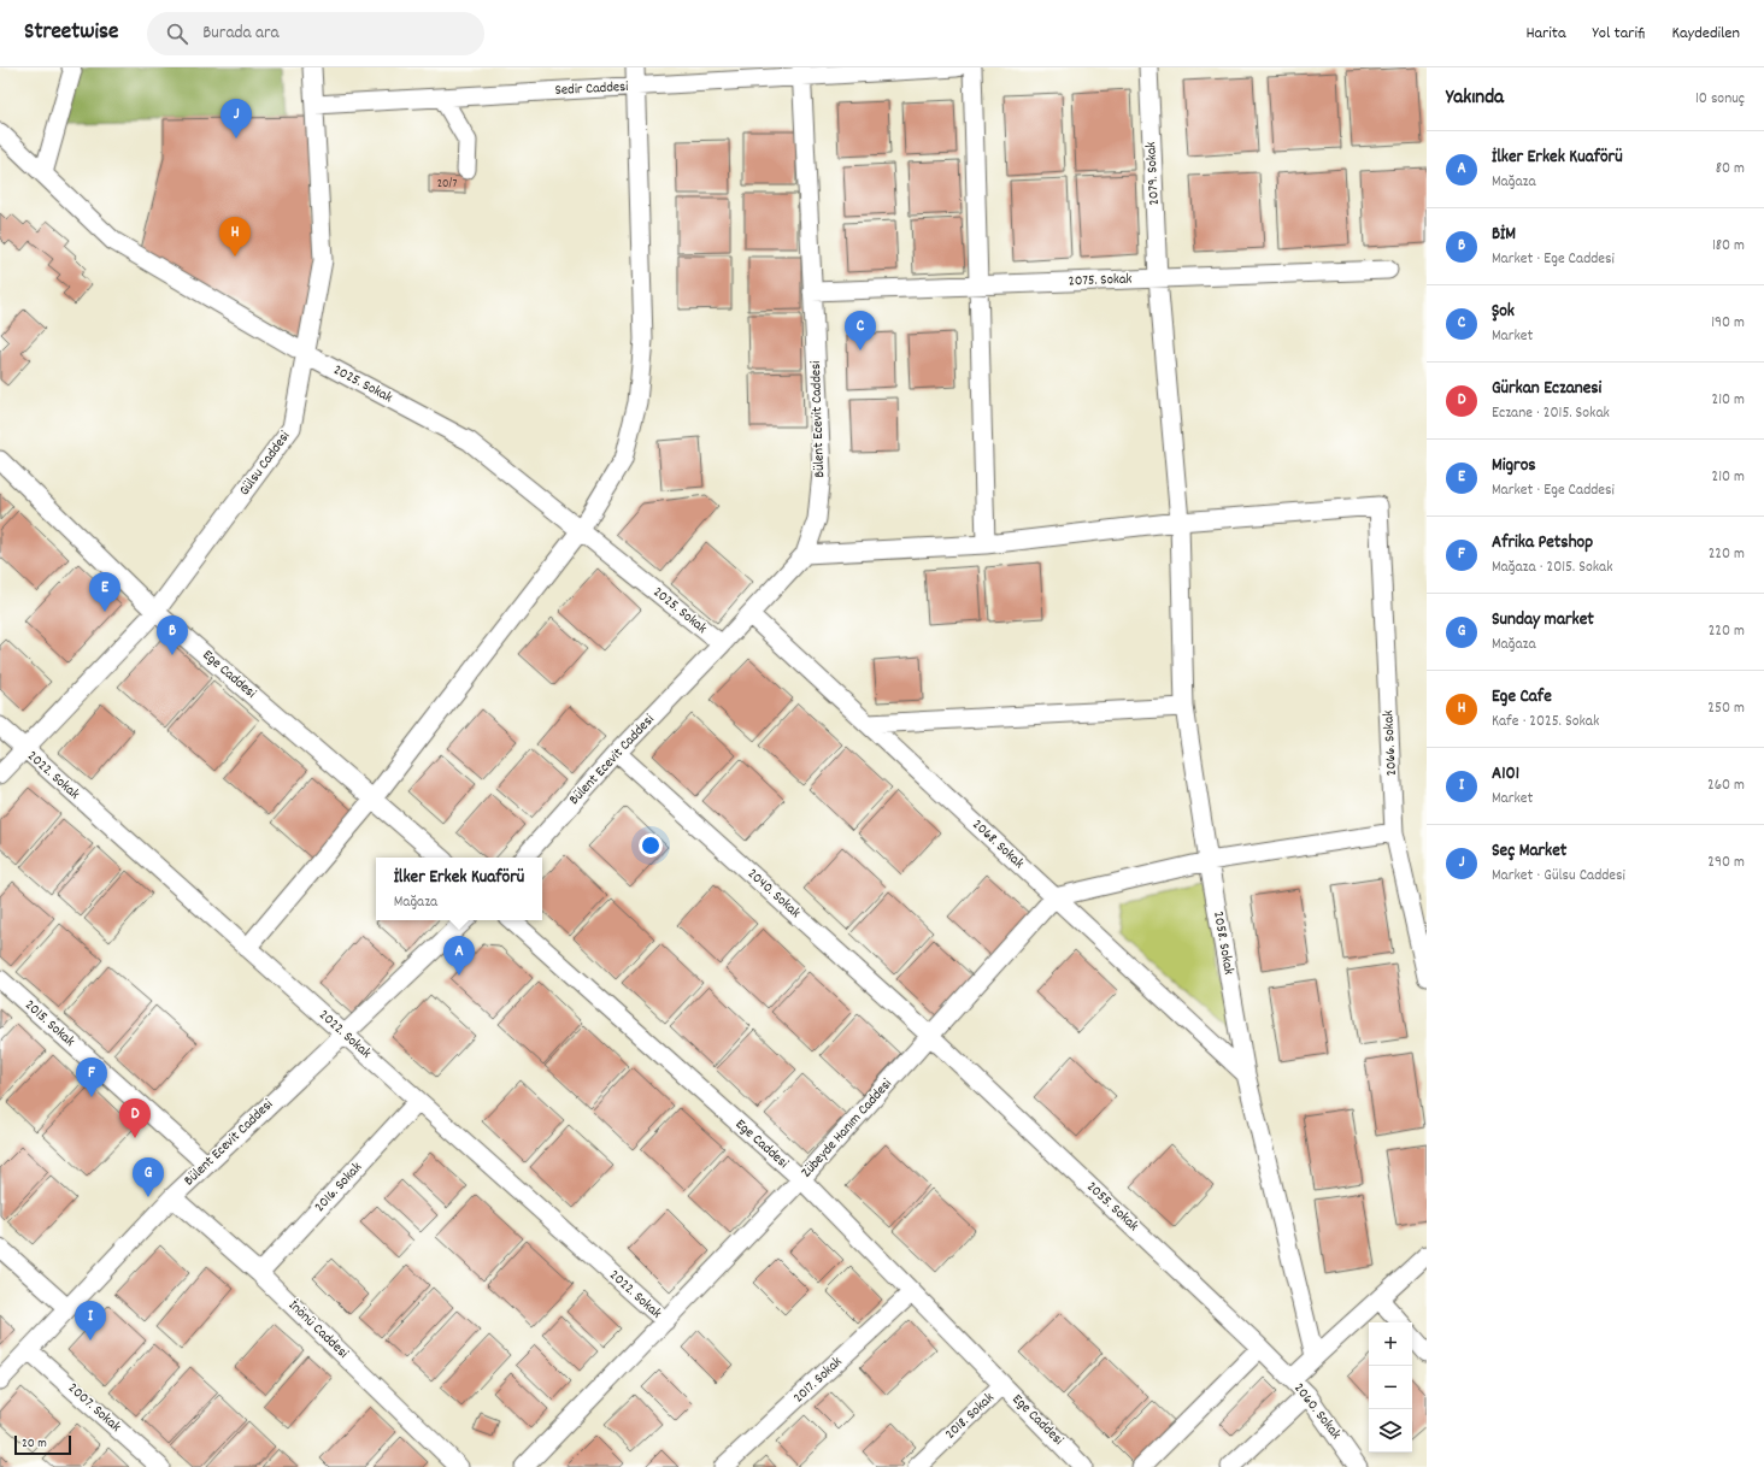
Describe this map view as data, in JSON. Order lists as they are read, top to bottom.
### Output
{
  "streets": {
    "street": [
      "Sedir Caddesi",
      "2079. Sokak",
      "2075. Sokak",
      "2025. Sokak",
      "Bülent Ecevit Caddesi",
      "Gülsu Caddesi",
      "Ege Caddesi",
      "2066. Sokak",
      "2022. Sokak",
      "2068. Sokak",
      "2040. Sokak",
      "2058. Sokak",
      "2015. Sokak",
      "Zübeyde Hanım Caddesi",
      "2016. Sokak",
      "2055. Sokak",
      "İnönü Caddesi",
      "2017. Sokak",
      "2007. Sokak",
      "2060. Sokak",
      "2018. Sokak"
    ]
  },
  "crossings": [
    ["Sedir Caddesi", "Bülent Ecevit Caddesi"],
    ["Sedir Caddesi", "Gülsu Caddesi"],
    ["2079. Sokak", "2075. Sokak"],
    ["2079. Sokak", "2066. Sokak"],
    ["2079. Sokak", "2058. Sokak"],
    ["2075. Sokak", "Bülent Ecevit Caddesi"],
    ["2025. Sokak", "Bülent Ecevit Caddesi"],
    ["2025. Sokak", "Gülsu Caddesi"],
    ["Bülent Ecevit Caddesi", "2022. Sokak"],
    ["Bülent Ecevit Caddesi", "2068. Sokak"],
    ["Bülent Ecevit Caddesi", "2040. Sokak"],
    ["Bülent Ecevit Caddesi", "2015. Sokak"],
    ["Bülent Ecevit Caddesi", "İnönü Caddesi"],
    ["Bülent Ecevit Caddesi", "2007. Sokak"],
    ["Gülsu Caddesi", "Ege Caddesi"],
    ["Gülsu Caddesi", "2022. Sokak"],
    ["Ege Caddesi", "Zübeyde Hanım Caddesi"],
    ["Ege Caddesi", "2017. Sokak"],
    ["Ege Caddesi", "2018. Sokak"],
    ["2066. Sokak", "2058. Sokak"],
    ["2022. Sokak", "Zübeyde Hanım Caddesi"],
    ["2022. Sokak", "2016. Sokak"],
    ["2068. Sokak", "2058. Sokak"],
    ["2068. Sokak", "Zübeyde Hanım Caddesi"],
    ["2040. Sokak", "Zübeyde Hanım Caddesi"],
    ["2040. Sokak", "2055. Sokak"],
    ["Zübeyde Hanım Caddesi", "2055. Sokak"],
    ["2016. Sokak", "İnönü Caddesi"],
    ["2055. Sokak", "2060. Sokak"]
  ],
  "house_numbers": ["20/7"],
  "scale_bar": "20 m",
  "page": {
    "header": "Streetwise",
    "search": "Burada ara",
    "nav": ["Harita", "Yol tarifi", "Kaydedilen"],
    "heading": ["Yakında", "10 sonuç"],
    "pins": [
      "J",
      "H",
      "C",
      "E",
      "B",
      "A",
      "F",
      "D",
      "G",
      "I"
    ],
    "list": [
      {
        "mark": "A",
        "name": "İlker Erkek Kuaförü",
        "note": "Mağaza",
        "value": "80 m"
      },
      {
        "mark": "B",
        "name": "BİM",
        "note": "Market · Ege Caddesi",
        "value": "180 m"
      },
      {
        "mark": "C",
        "name": "Şok",
        "note": "Market",
        "value": "190 m"
      },
      {
        "mark": "D",
        "name": "Gürkan Eczanesi",
        "note": "Eczane · 2015. Sokak",
        "value": "210 m"
      },
      {
        "mark": "E",
        "name": "Migros",
        "note": "Market · Ege Caddesi",
        "value": "210 m"
      },
      {
        "mark": "F",
        "name": "Afrika Petshop",
        "note": "Mağaza · 2015. Sokak",
        "value": "220 m"
      },
      {
        "mark": "G",
        "name": "Sunday market",
        "note": "Mağaza",
        "value": "220 m"
      },
      {
        "mark": "H",
        "name": "Ege Cafe",
        "note": "Kafe · 2025. Sokak",
        "value": "250 m"
      },
      {
        "mark": "I",
        "name": "A101",
        "note": "Market",
        "value": "260 m"
      },
      {
        "mark": "J",
        "name": "Seç Market",
        "note": "Market · Gülsu Caddesi",
        "value": "290 m"
      }
    ],
    "popup": ["İlker Erkek Kuaförü", "Mağaza"],
    "map_buttons": ["+", "−"],
    "scale": "20 m"
  }
}
